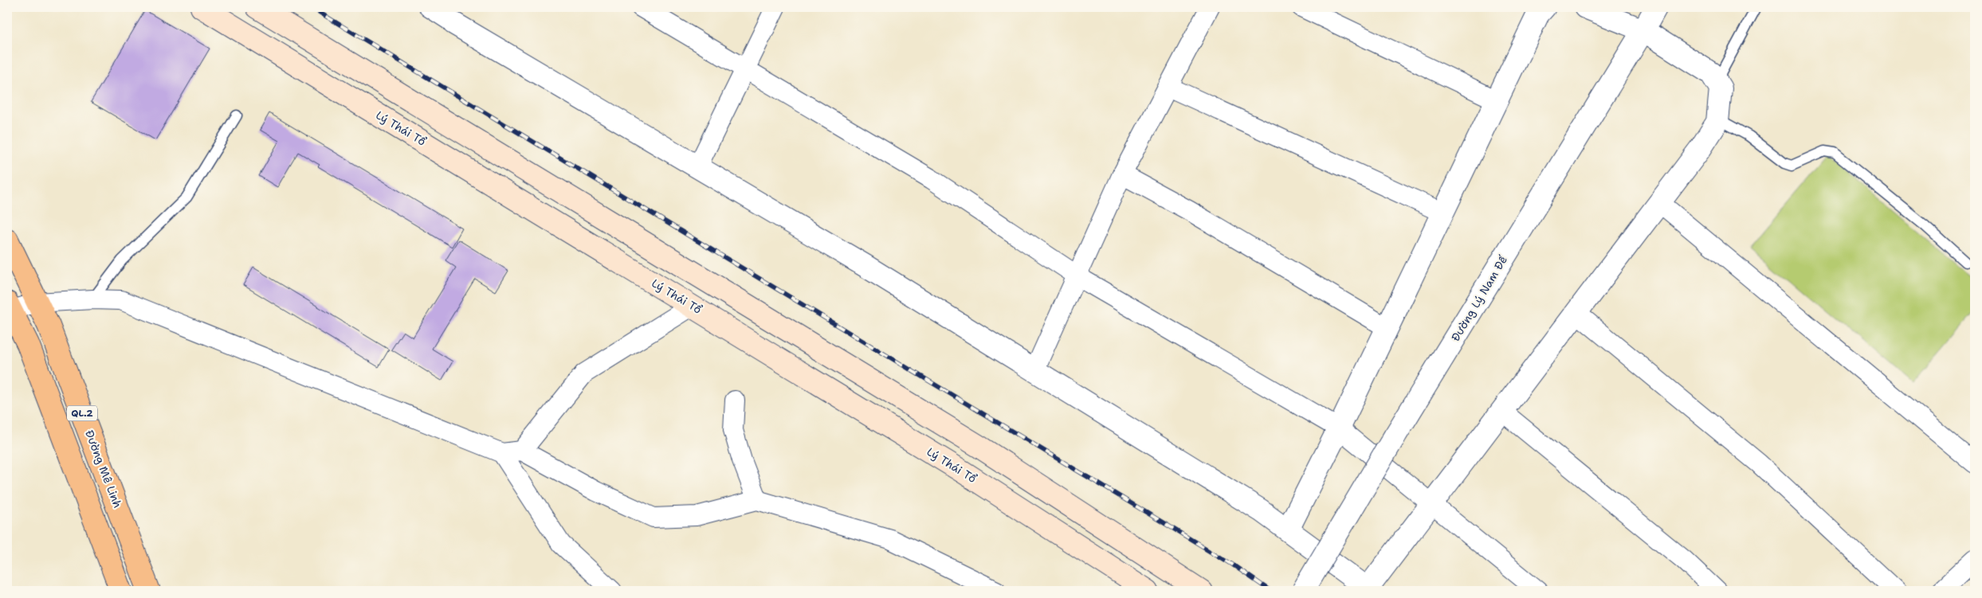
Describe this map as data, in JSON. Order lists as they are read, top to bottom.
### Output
{
  "streets": {
    "main road": ["Lý Thái Tổ", "QL.2", "Đường Mê Linh"],
    "street": ["Đường Lý Nam Đế"]
  }
}
